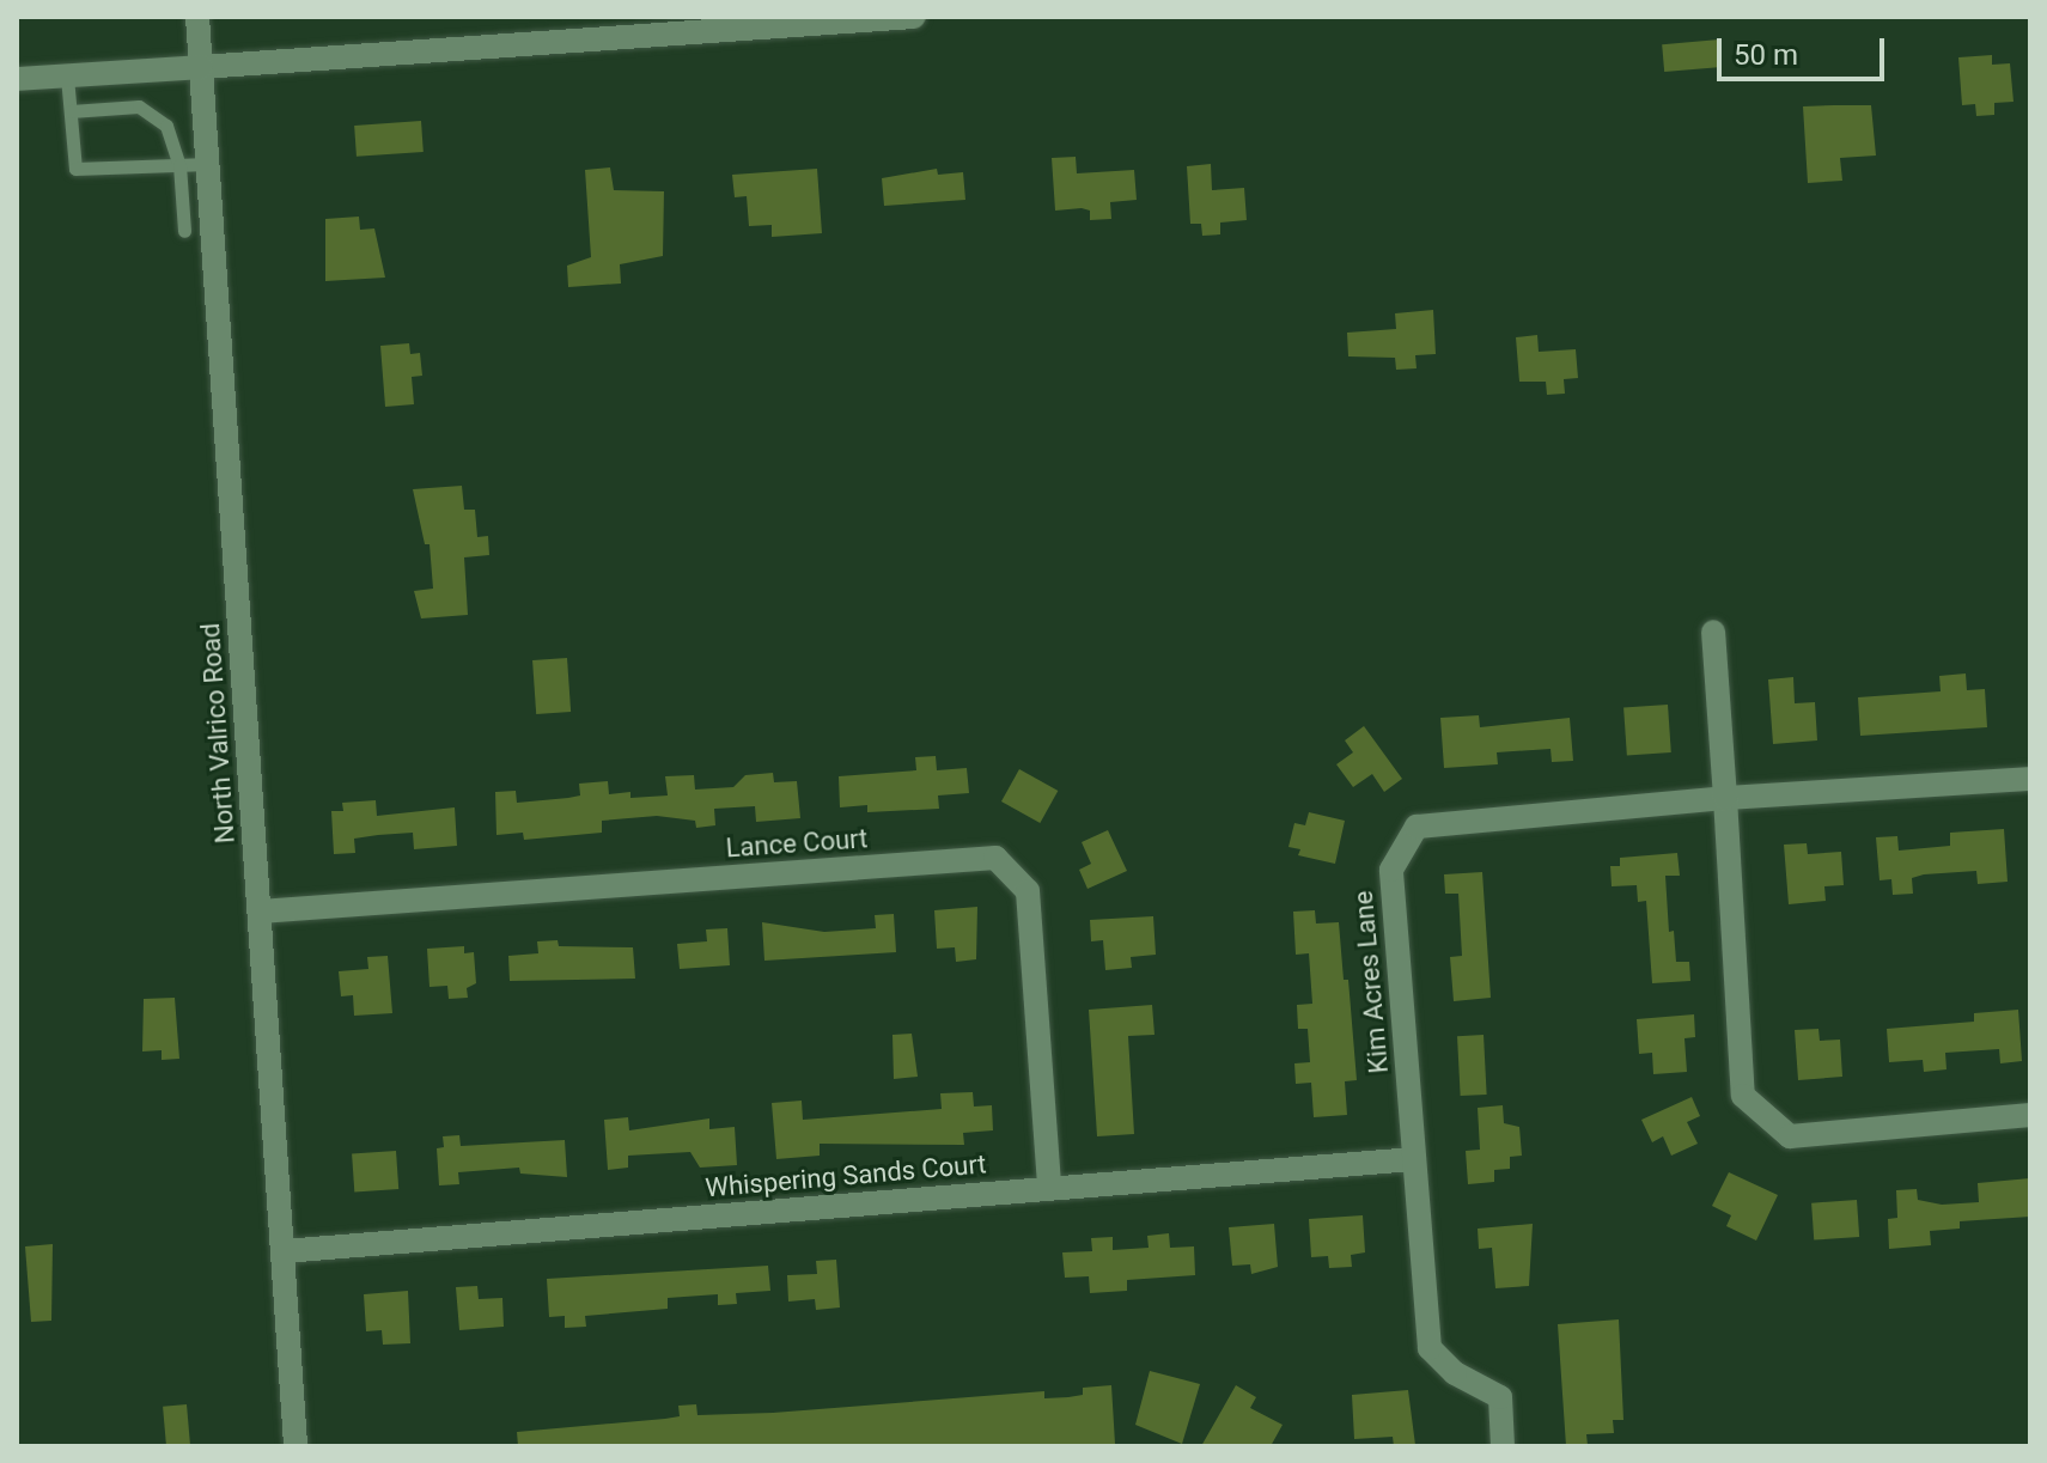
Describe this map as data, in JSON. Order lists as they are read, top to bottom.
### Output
{
  "streets": {
    "street": [
      "North Valrico Road",
      "Lance Court",
      "Kim Acres Lane",
      "Whispering Sands Court"
    ]
  },
  "crossings": [
    ["North Valrico Road", "Lance Court"],
    ["North Valrico Road", "Whispering Sands Court"],
    ["Lance Court", "Whispering Sands Court"],
    ["Kim Acres Lane", "Whispering Sands Court"]
  ],
  "scale_bar": "50 m"
}
